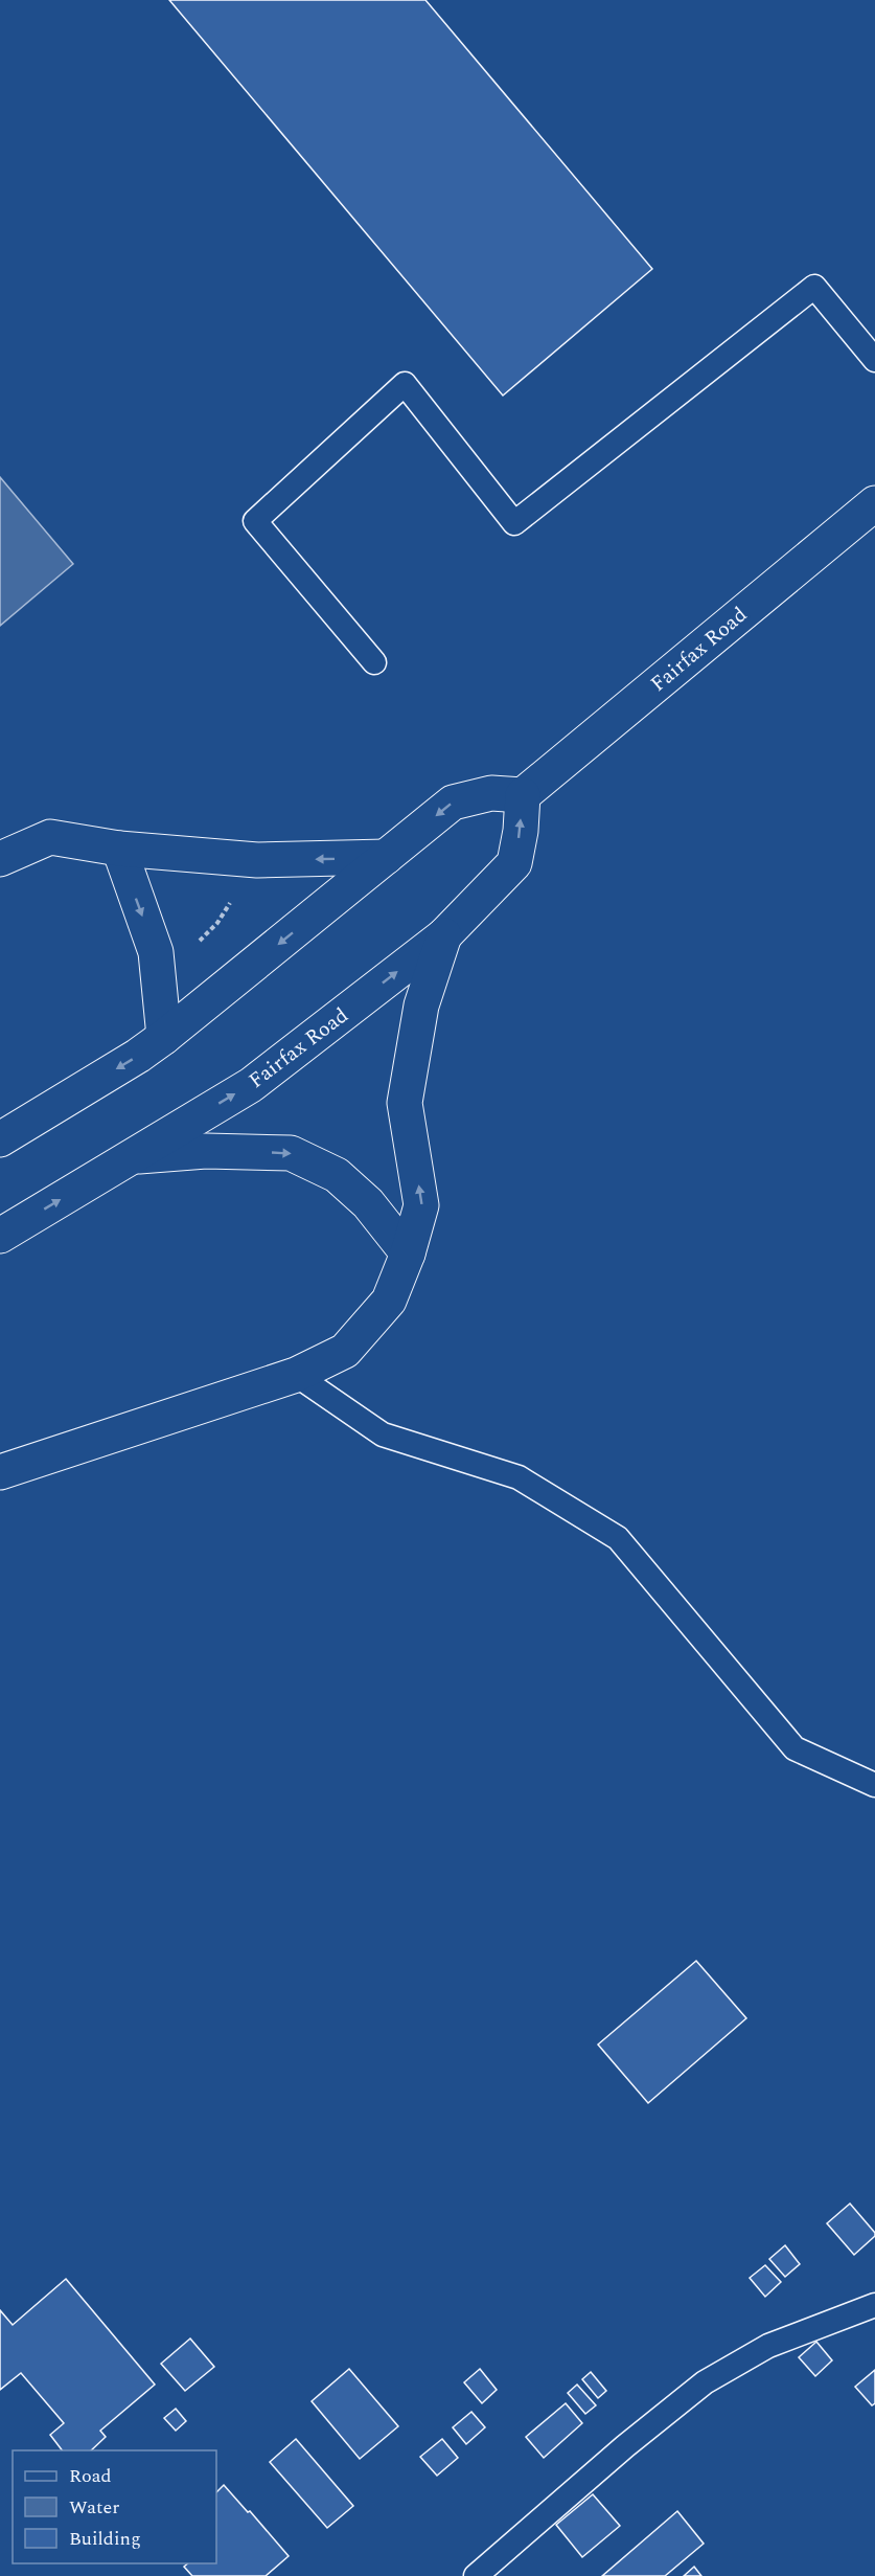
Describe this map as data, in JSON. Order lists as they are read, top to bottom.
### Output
{
  "streets": {
    "main road": ["Fairfax Road"]
  },
  "legend": ["Road", "Water", "Building"]
}
